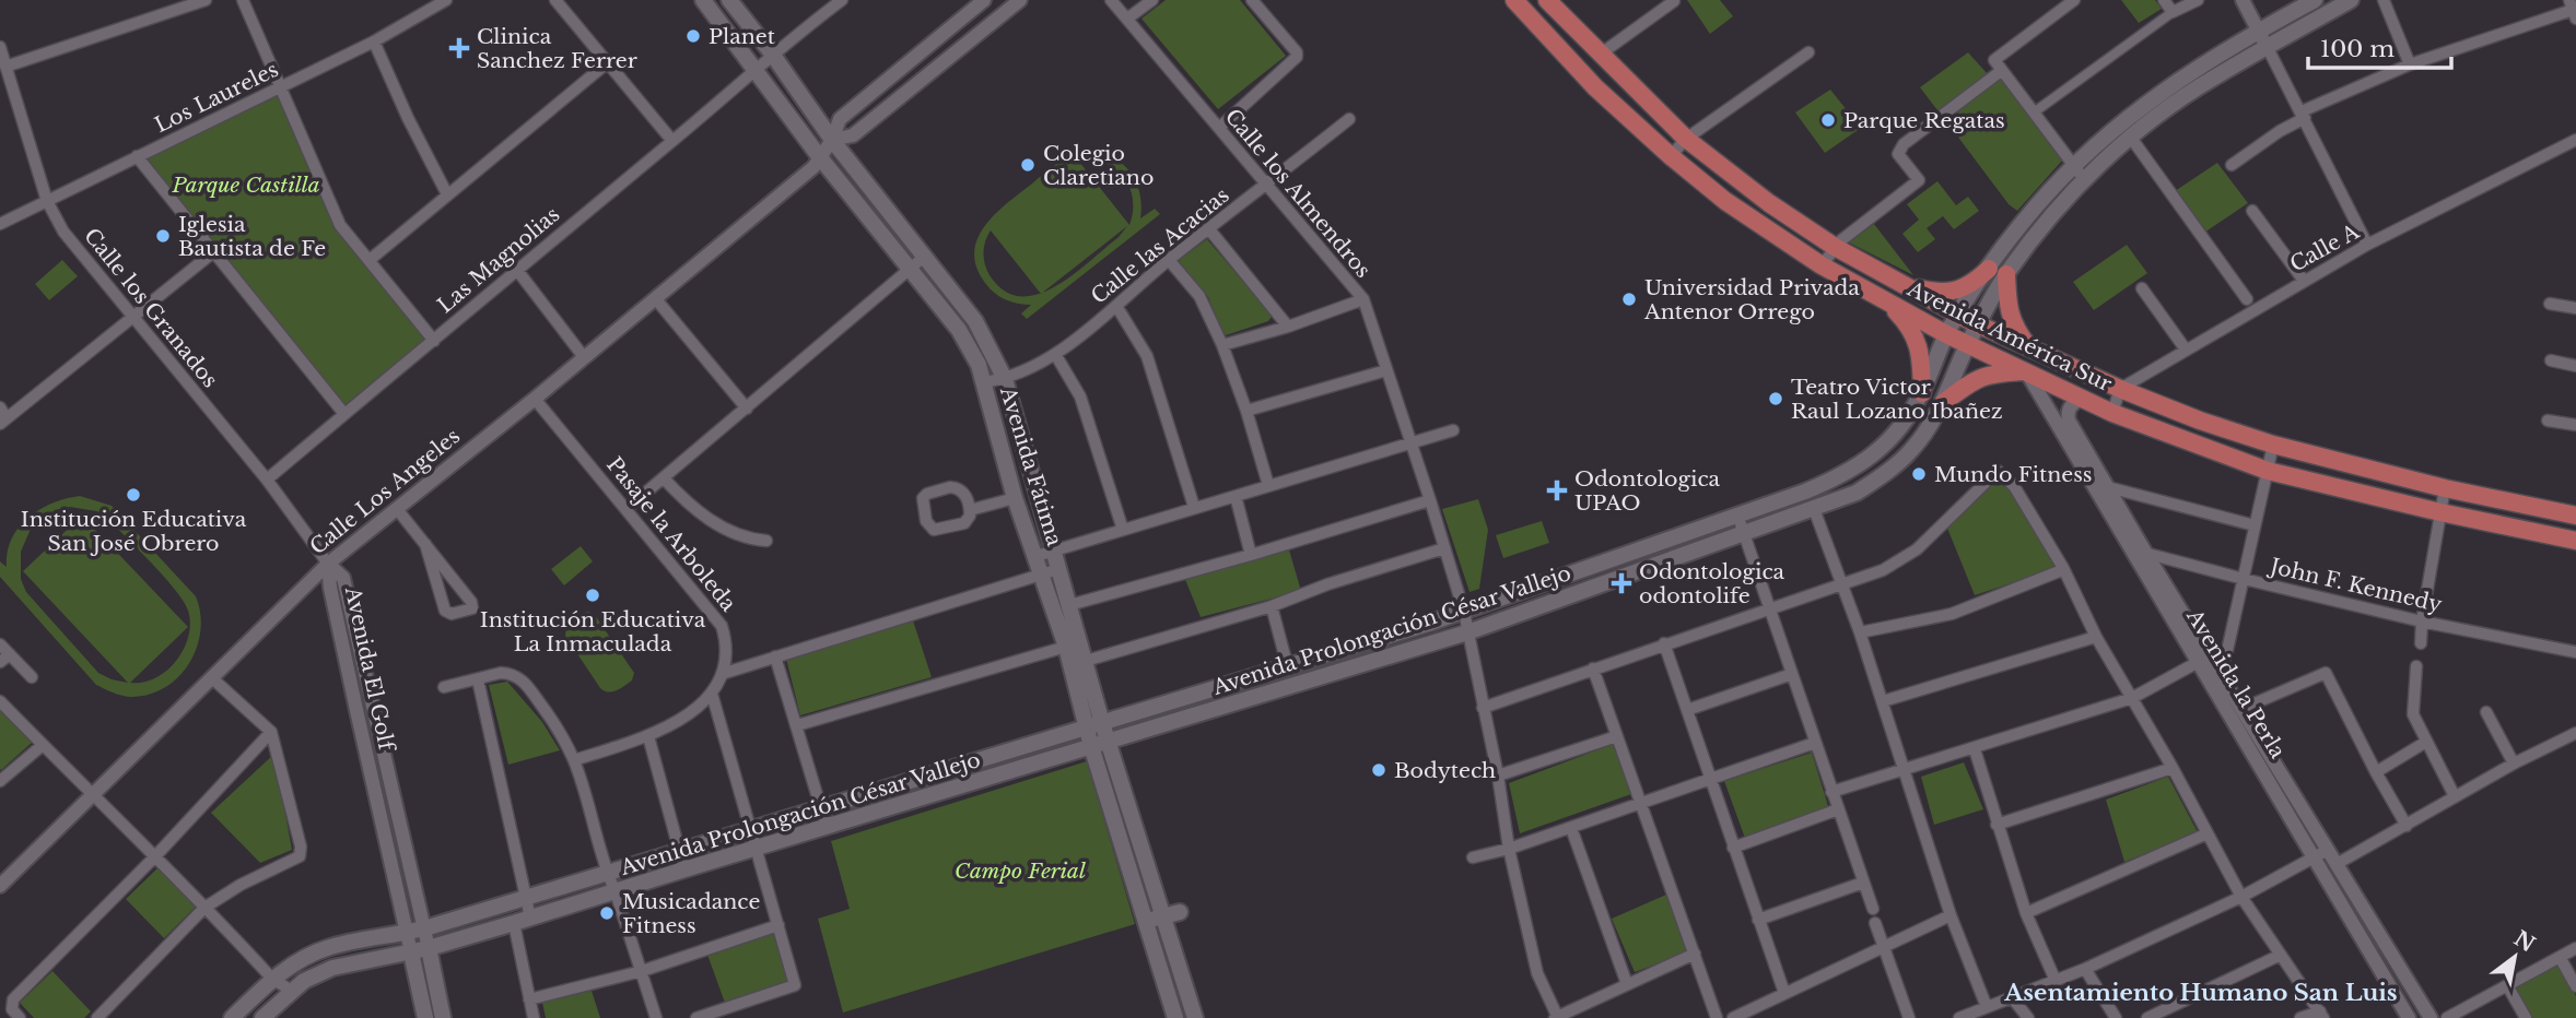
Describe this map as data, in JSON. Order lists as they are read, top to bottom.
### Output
{
  "streets": {
    "main road": [
      "Avenida América Sur",
      "Avenida Fátima",
      "Avenida Prolongación César Vallejo",
      "Avenida El Golf"
    ],
    "street": [
      "Los Laureles",
      "Calle los Almendros",
      "Calle las Acacias",
      "Calle A",
      "Las Magnolias",
      "Calle los Granados",
      "Calle Los Angeles",
      "Pasaje la Arboleda",
      "John F. Kennedy",
      "Avenida la Perla"
    ]
  },
  "crossings": [
    ["Los Laureles", "Calle los Granados"],
    ["Calle los Almendros", "Calle las Acacias"],
    ["Calle los Almendros", "Avenida Prolongación César Vallejo"],
    ["Calle las Acacias", "Avenida Fátima"],
    ["Calle A", "Avenida América Sur"],
    ["Las Magnolias", "Calle los Granados"],
    ["Las Magnolias", "Avenida Fátima"],
    ["Calle los Granados", "Calle Los Angeles"],
    ["Calle los Granados", "Avenida El Golf"],
    ["Avenida América Sur", "Avenida Prolongación César Vallejo"],
    ["Avenida América Sur", "Avenida la Perla"],
    ["Avenida Fátima", "Calle Los Angeles"],
    ["Avenida Fátima", "Avenida Prolongación César Vallejo"],
    ["Calle Los Angeles", "Pasaje la Arboleda"],
    ["Calle Los Angeles", "Avenida El Golf"],
    ["John F. Kennedy", "Avenida la Perla"],
    ["Avenida Prolongación César Vallejo", "Avenida El Golf"]
  ],
  "districts": ["Asentamiento Humano San Luis"],
  "parks": ["Parque Castilla", "Campo Ferial"],
  "places": {
    "other": [
      "Planet",
      "Parque Regatas",
      "Colegio Claretiano",
      "Iglesia Bautista de Fe",
      "Universidad Privada Antenor Orrego",
      "Teatro Victor Raul Lozano Ibañez",
      "Mundo Fitness",
      "Institución Educativa San José Obrero",
      "Institución Educativa La Inmaculada",
      "Bodytech",
      "Musicadance Fitness"
    ],
    "health": ["Clinica Sanchez Ferrer", "Odontologica UPAO", "Odontologica odontolife"]
  },
  "scale_bar": "100 m",
  "north": "top right"
}
